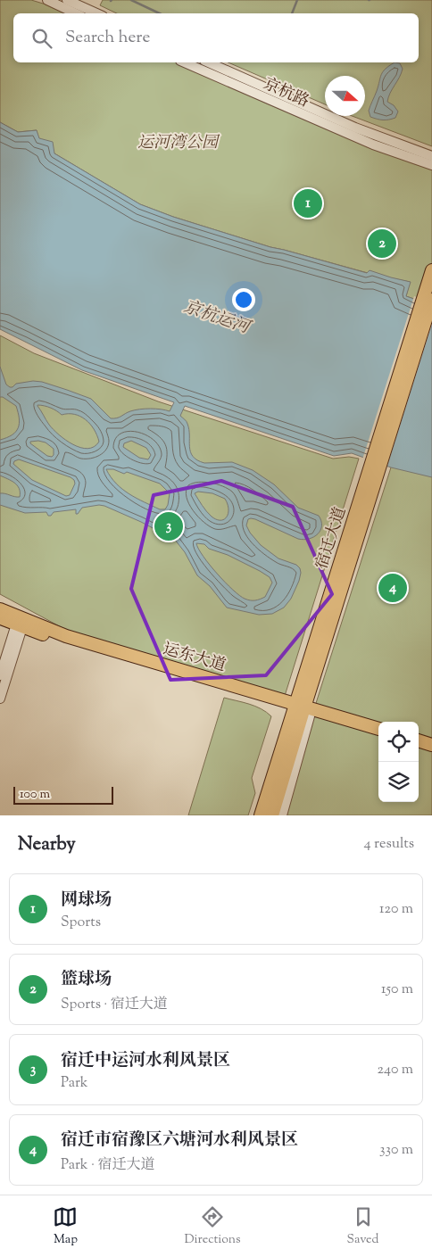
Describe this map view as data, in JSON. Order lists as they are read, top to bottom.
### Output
{
  "streets": {
    "main road": ["宿迁大道", "运东大道"],
    "street": ["京杭路"]
  },
  "crossings": [
    ["宿迁大道", "运东大道"]
  ],
  "water": ["京杭运河"],
  "parks": ["运河湾公园"],
  "scale_bar": "100 m",
  "north": "right",
  "page": {
    "search": "Search here",
    "pins": [
      "1",
      "2",
      "3",
      "4"
    ],
    "scale": "100 m",
    "heading": ["Nearby", "4 results"],
    "list": [
      {
        "mark": "1",
        "name": "网球场",
        "note": "Sports",
        "value": "120 m"
      },
      {
        "mark": "2",
        "name": "篮球场",
        "note": "Sports · 宿迁大道",
        "value": "150 m"
      },
      {
        "mark": "3",
        "name": "宿迁中运河水利风景区",
        "note": "Park",
        "value": "240 m"
      },
      {
        "mark": "4",
        "name": "宿迁市宿豫区六塘河水利风景区",
        "note": "Park · 宿迁大道",
        "value": "330 m"
      }
    ],
    "nav": ["Map", "Directions", "Saved"]
  }
}
